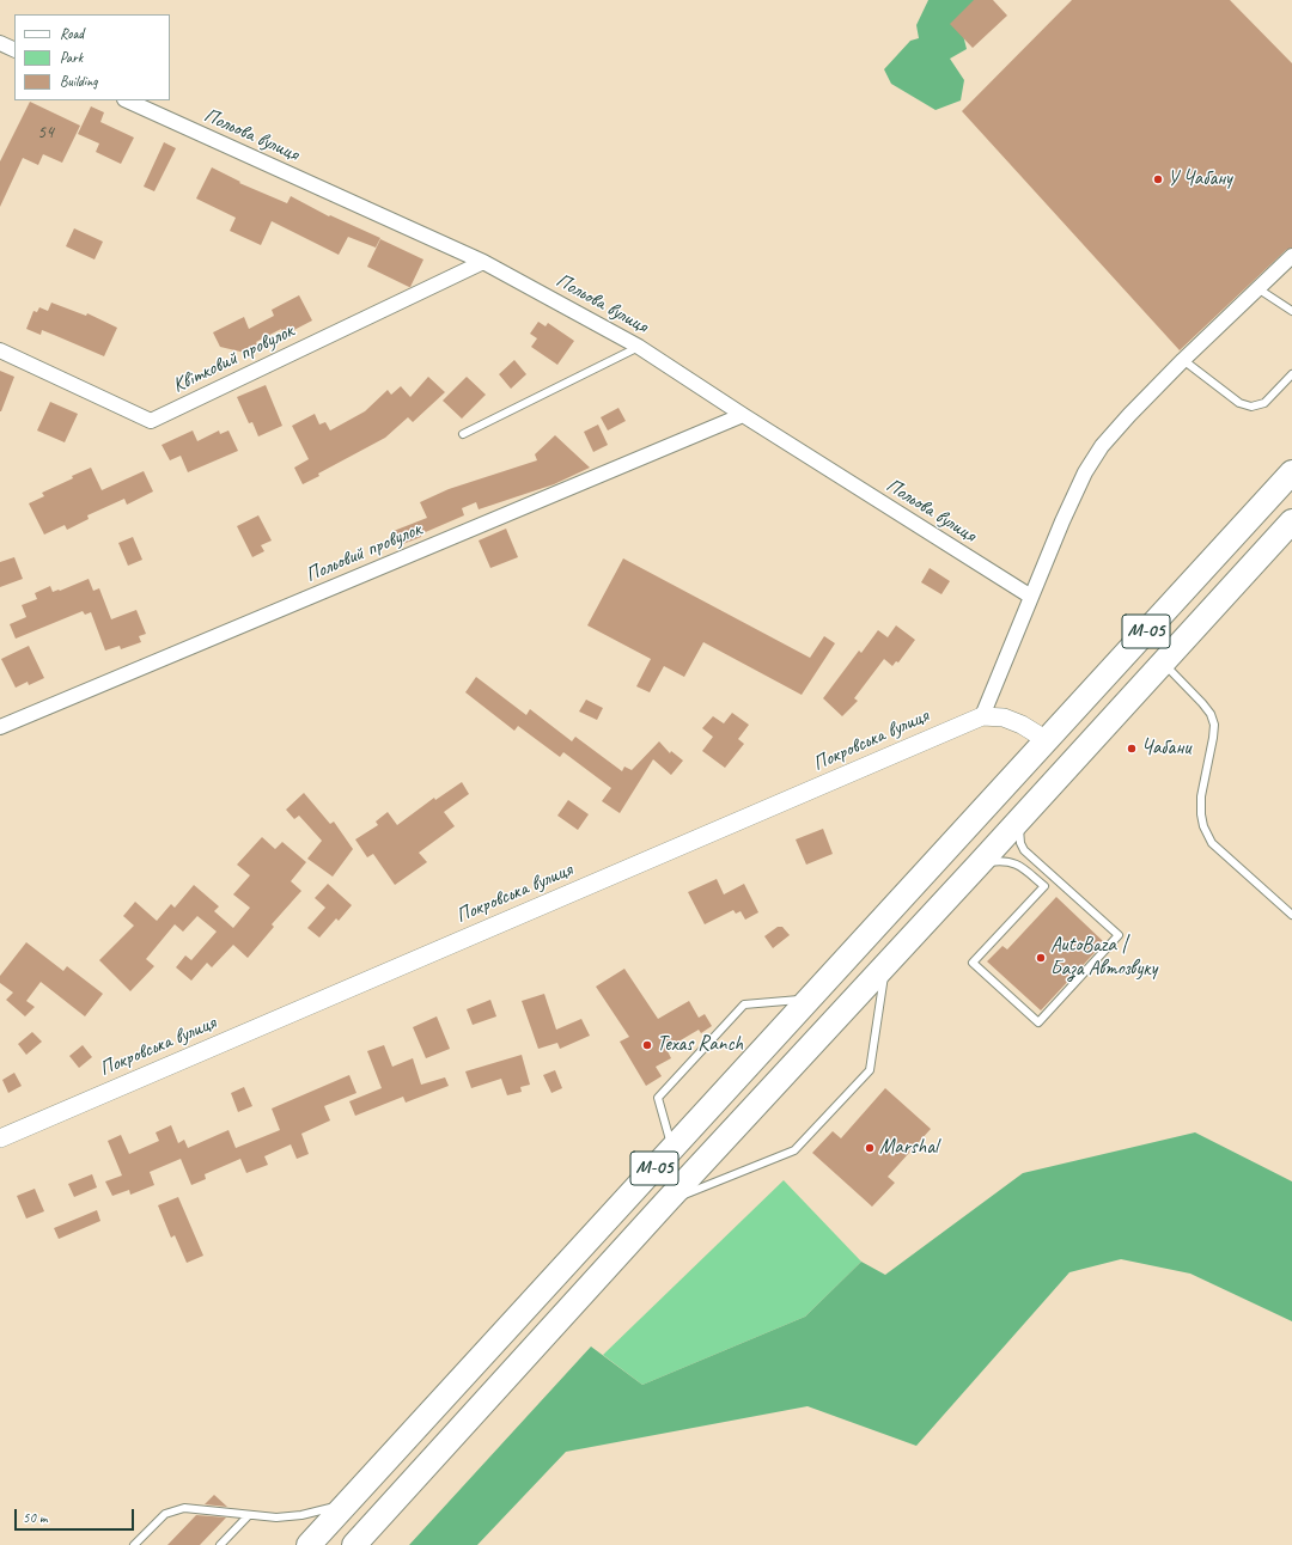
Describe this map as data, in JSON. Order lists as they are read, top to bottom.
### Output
{
  "streets": {
    "highway": ["М-05"],
    "street": [
      "Польова вулиця",
      "Квітковий провулок",
      "Польовий провулок",
      "Покровська вулиця"
    ]
  },
  "crossings": [
    ["Польова вулиця", "Квітковий провулок"],
    ["Польова вулиця", "Польовий провулок"],
    ["М-05", "Покровська вулиця"]
  ],
  "places": [
    "У Чабану",
    "Чабани",
    "AutoBaza | База Автозвуку",
    "Texas Ranch",
    "Marshal"
  ],
  "house_numbers": ["54"],
  "legend": ["Road", "Park", "Building"],
  "scale_bar": "50 m"
}
